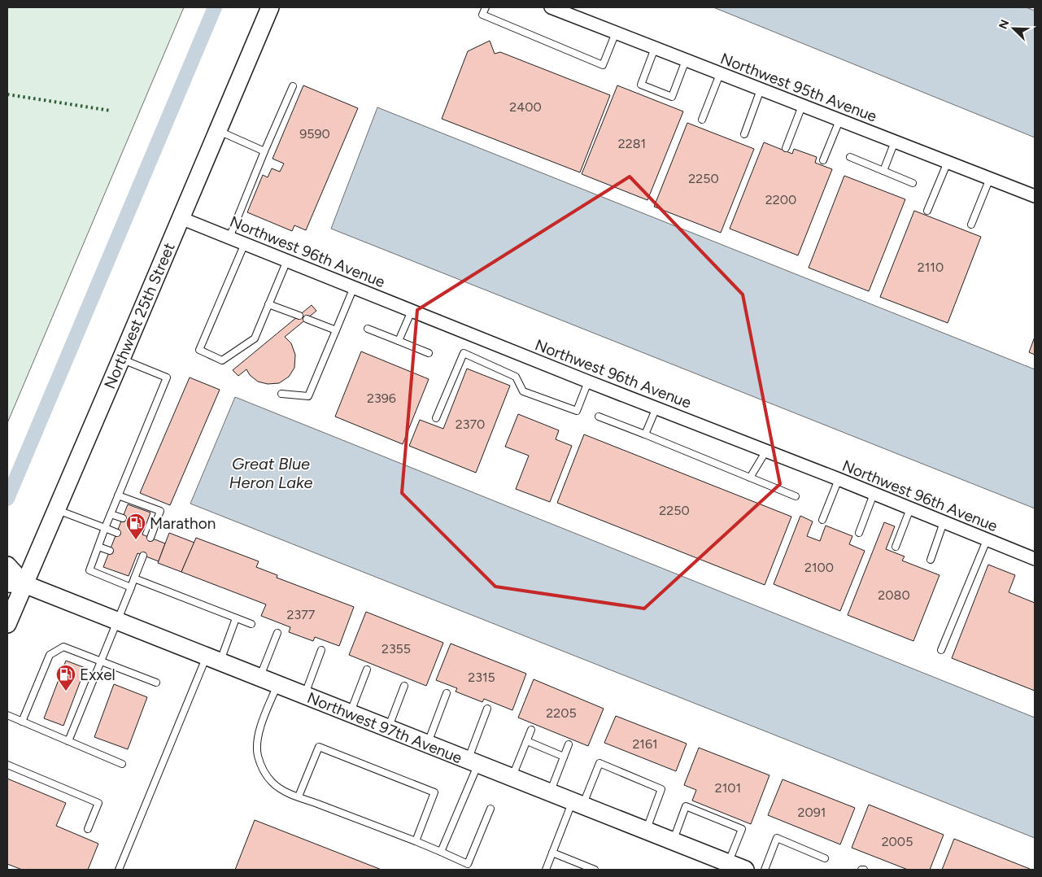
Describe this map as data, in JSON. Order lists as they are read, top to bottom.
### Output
{
  "streets": {
    "street": [
      "Northwest 95th Avenue",
      "Northwest 96th Avenue",
      "Northwest 25th Street",
      "Northwest 97th Avenue"
    ]
  },
  "crossings": [
    ["Northwest 96th Avenue", "Northwest 25th Street"],
    ["Northwest 25th Street", "Northwest 97th Avenue"]
  ],
  "water": ["Great Blue Heron Lake"],
  "places": {
    "fuel station": ["Marathon", "Exxel"]
  },
  "house_numbers": [
    "2400",
    "9590",
    "2281",
    "2250",
    "2200",
    "2110",
    "2396",
    "2370",
    "2250",
    "2100",
    "2080",
    "2377",
    "2355",
    "2315",
    "2205",
    "2161",
    "2101",
    "2091",
    "2005"
  ],
  "north": "top left"
}
